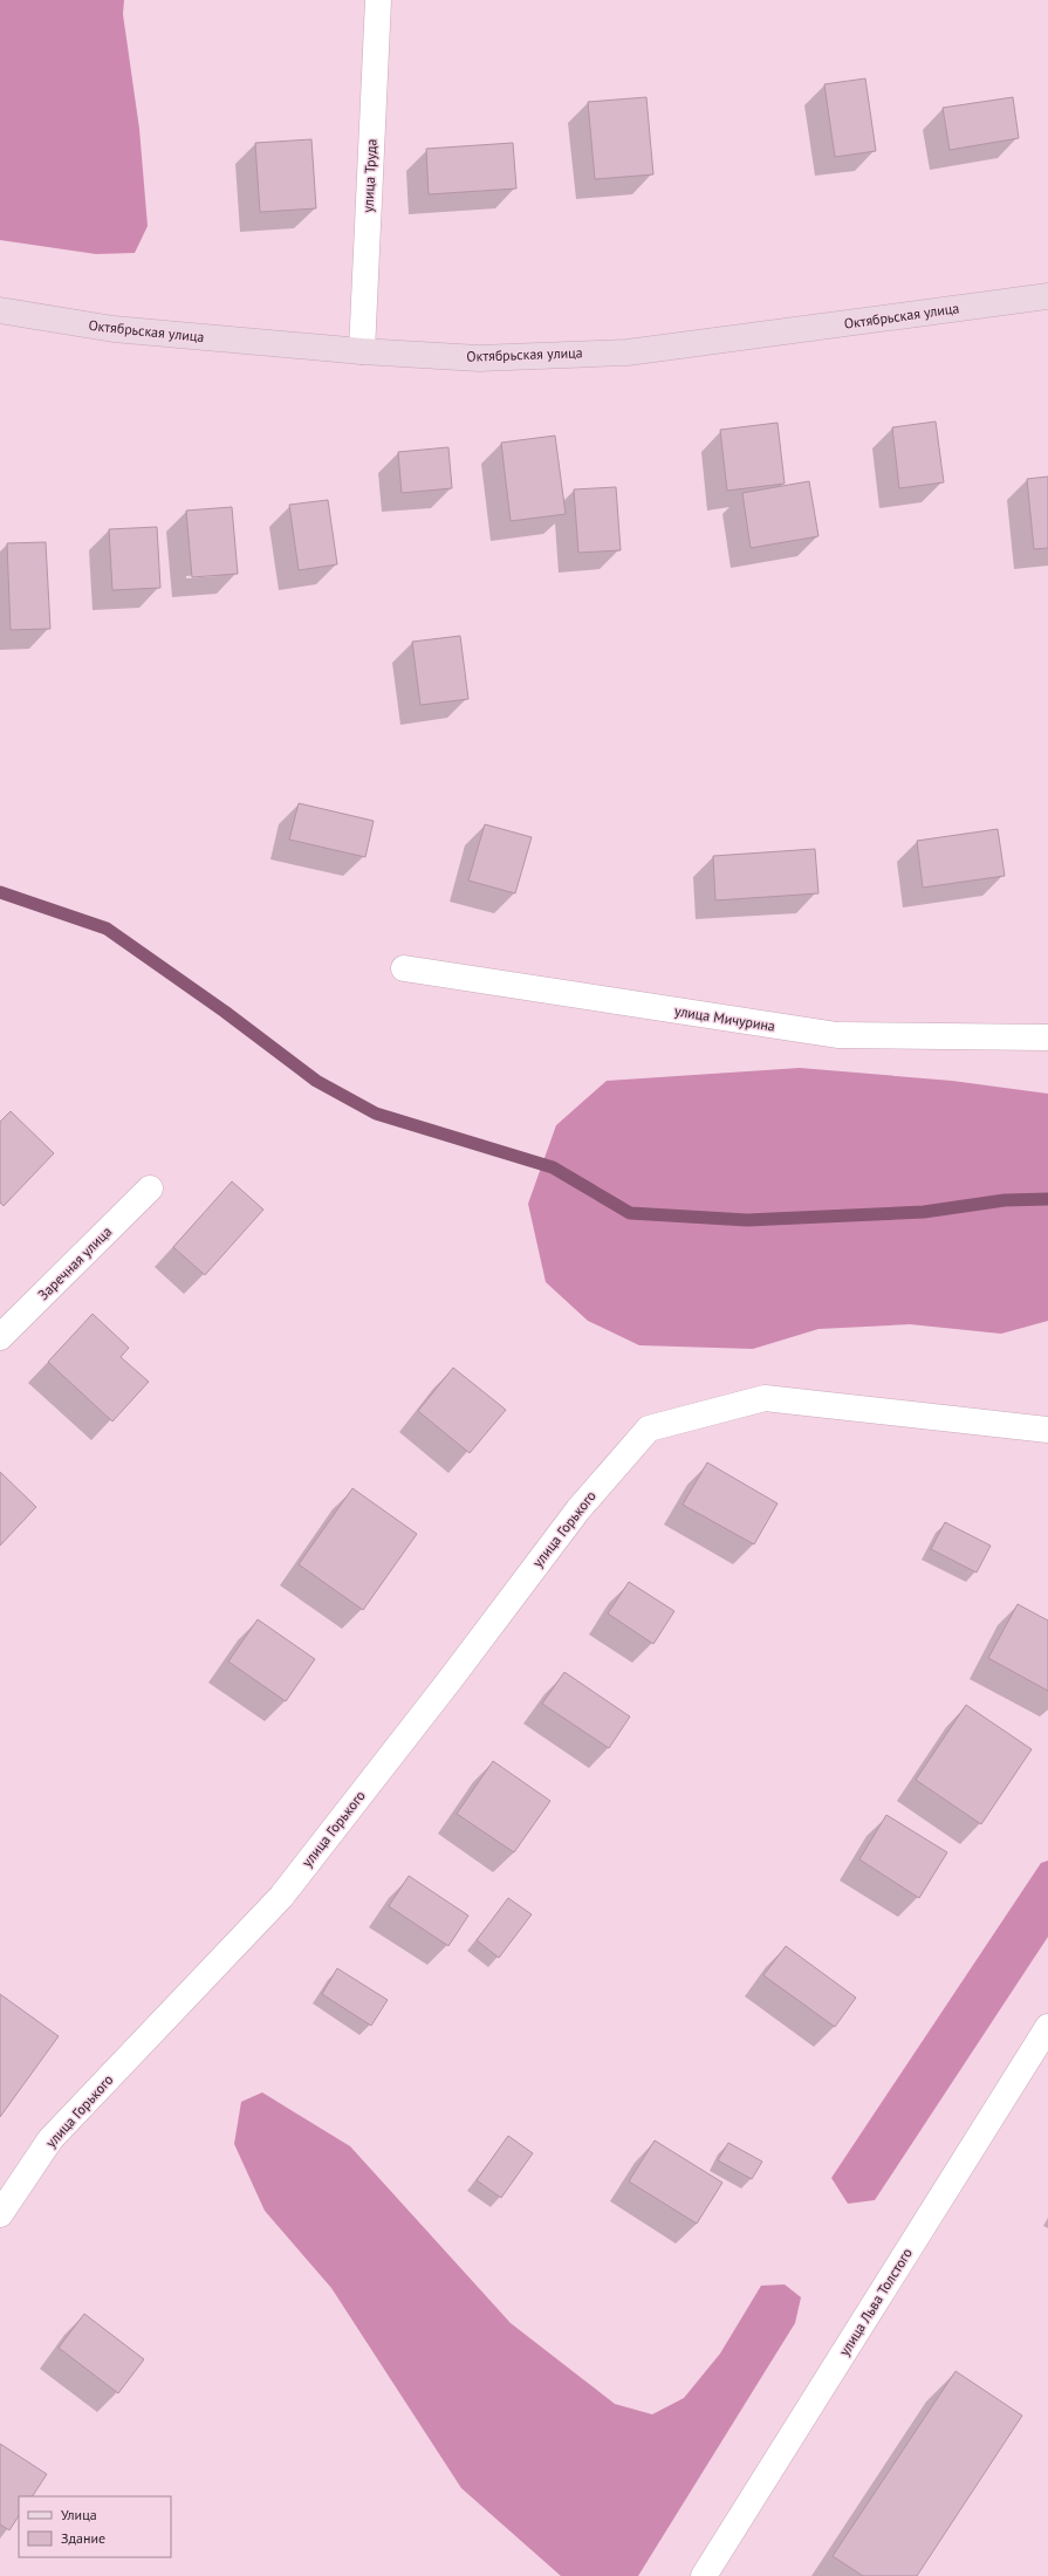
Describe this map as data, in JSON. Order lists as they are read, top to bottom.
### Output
{
  "streets": {
    "street": [
      "улица Труда",
      "Октябрьская улица",
      "улица Мичурина",
      "Заречная улица",
      "улица Горького",
      "улица Льва Толстого"
    ]
  },
  "crossings": [
    ["улица Труда", "Октябрьская улица"]
  ],
  "legend": ["Улица", "Здание"]
}
